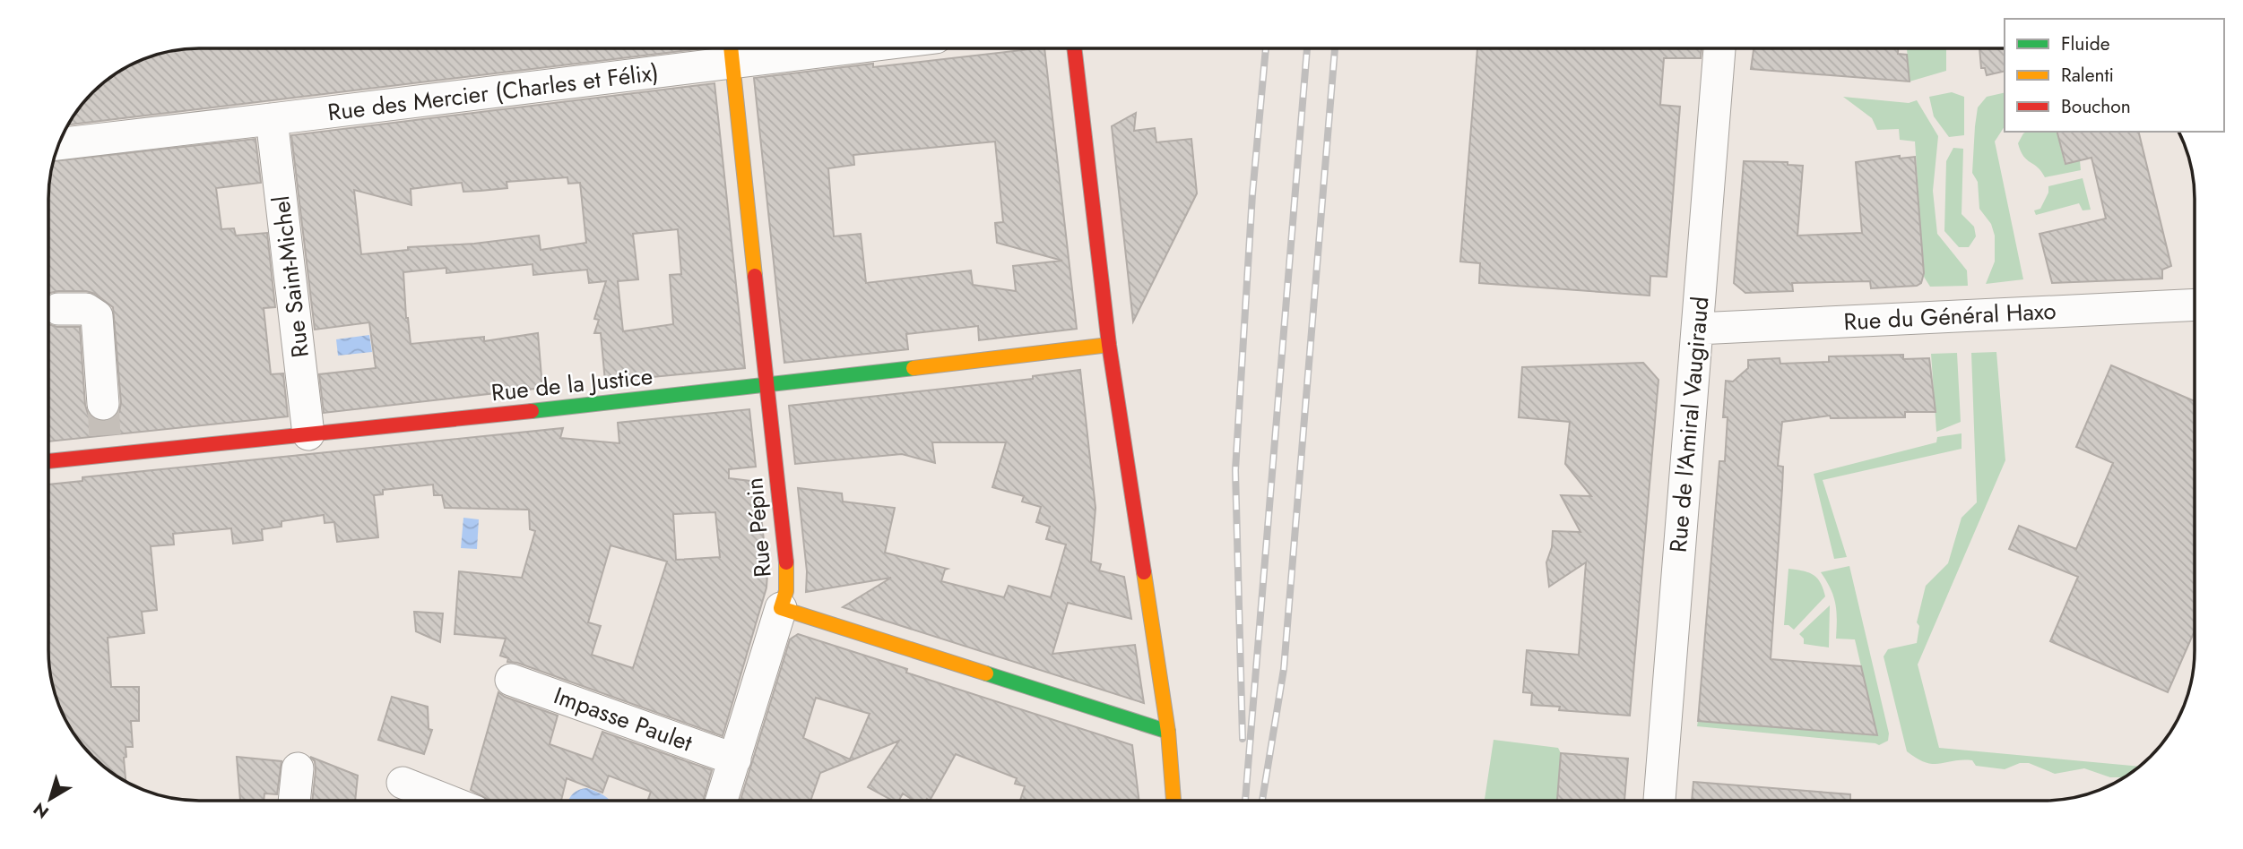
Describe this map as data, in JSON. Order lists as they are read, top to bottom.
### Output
{
  "streets": {
    "street": [
      "Rue des Mercier (Charles et Félix)",
      "Rue Saint-Michel",
      "Rue du Général Haxo",
      "Rue de la Justice",
      "Rue de l'Amiral Vaugiraud",
      "Rue Pépin",
      "Impasse Paulet"
    ]
  },
  "crossings": [
    ["Rue des Mercier (Charles et Félix)", "Rue Saint-Michel"],
    ["Rue des Mercier (Charles et Félix)", "Rue Pépin"],
    ["Rue Saint-Michel", "Rue de la Justice"],
    ["Rue du Général Haxo", "Rue de l'Amiral Vaugiraud"],
    ["Rue de la Justice", "Rue Pépin"]
  ],
  "legend": ["Fluide", "Ralenti", "Bouchon"],
  "north": "bottom left"
}
